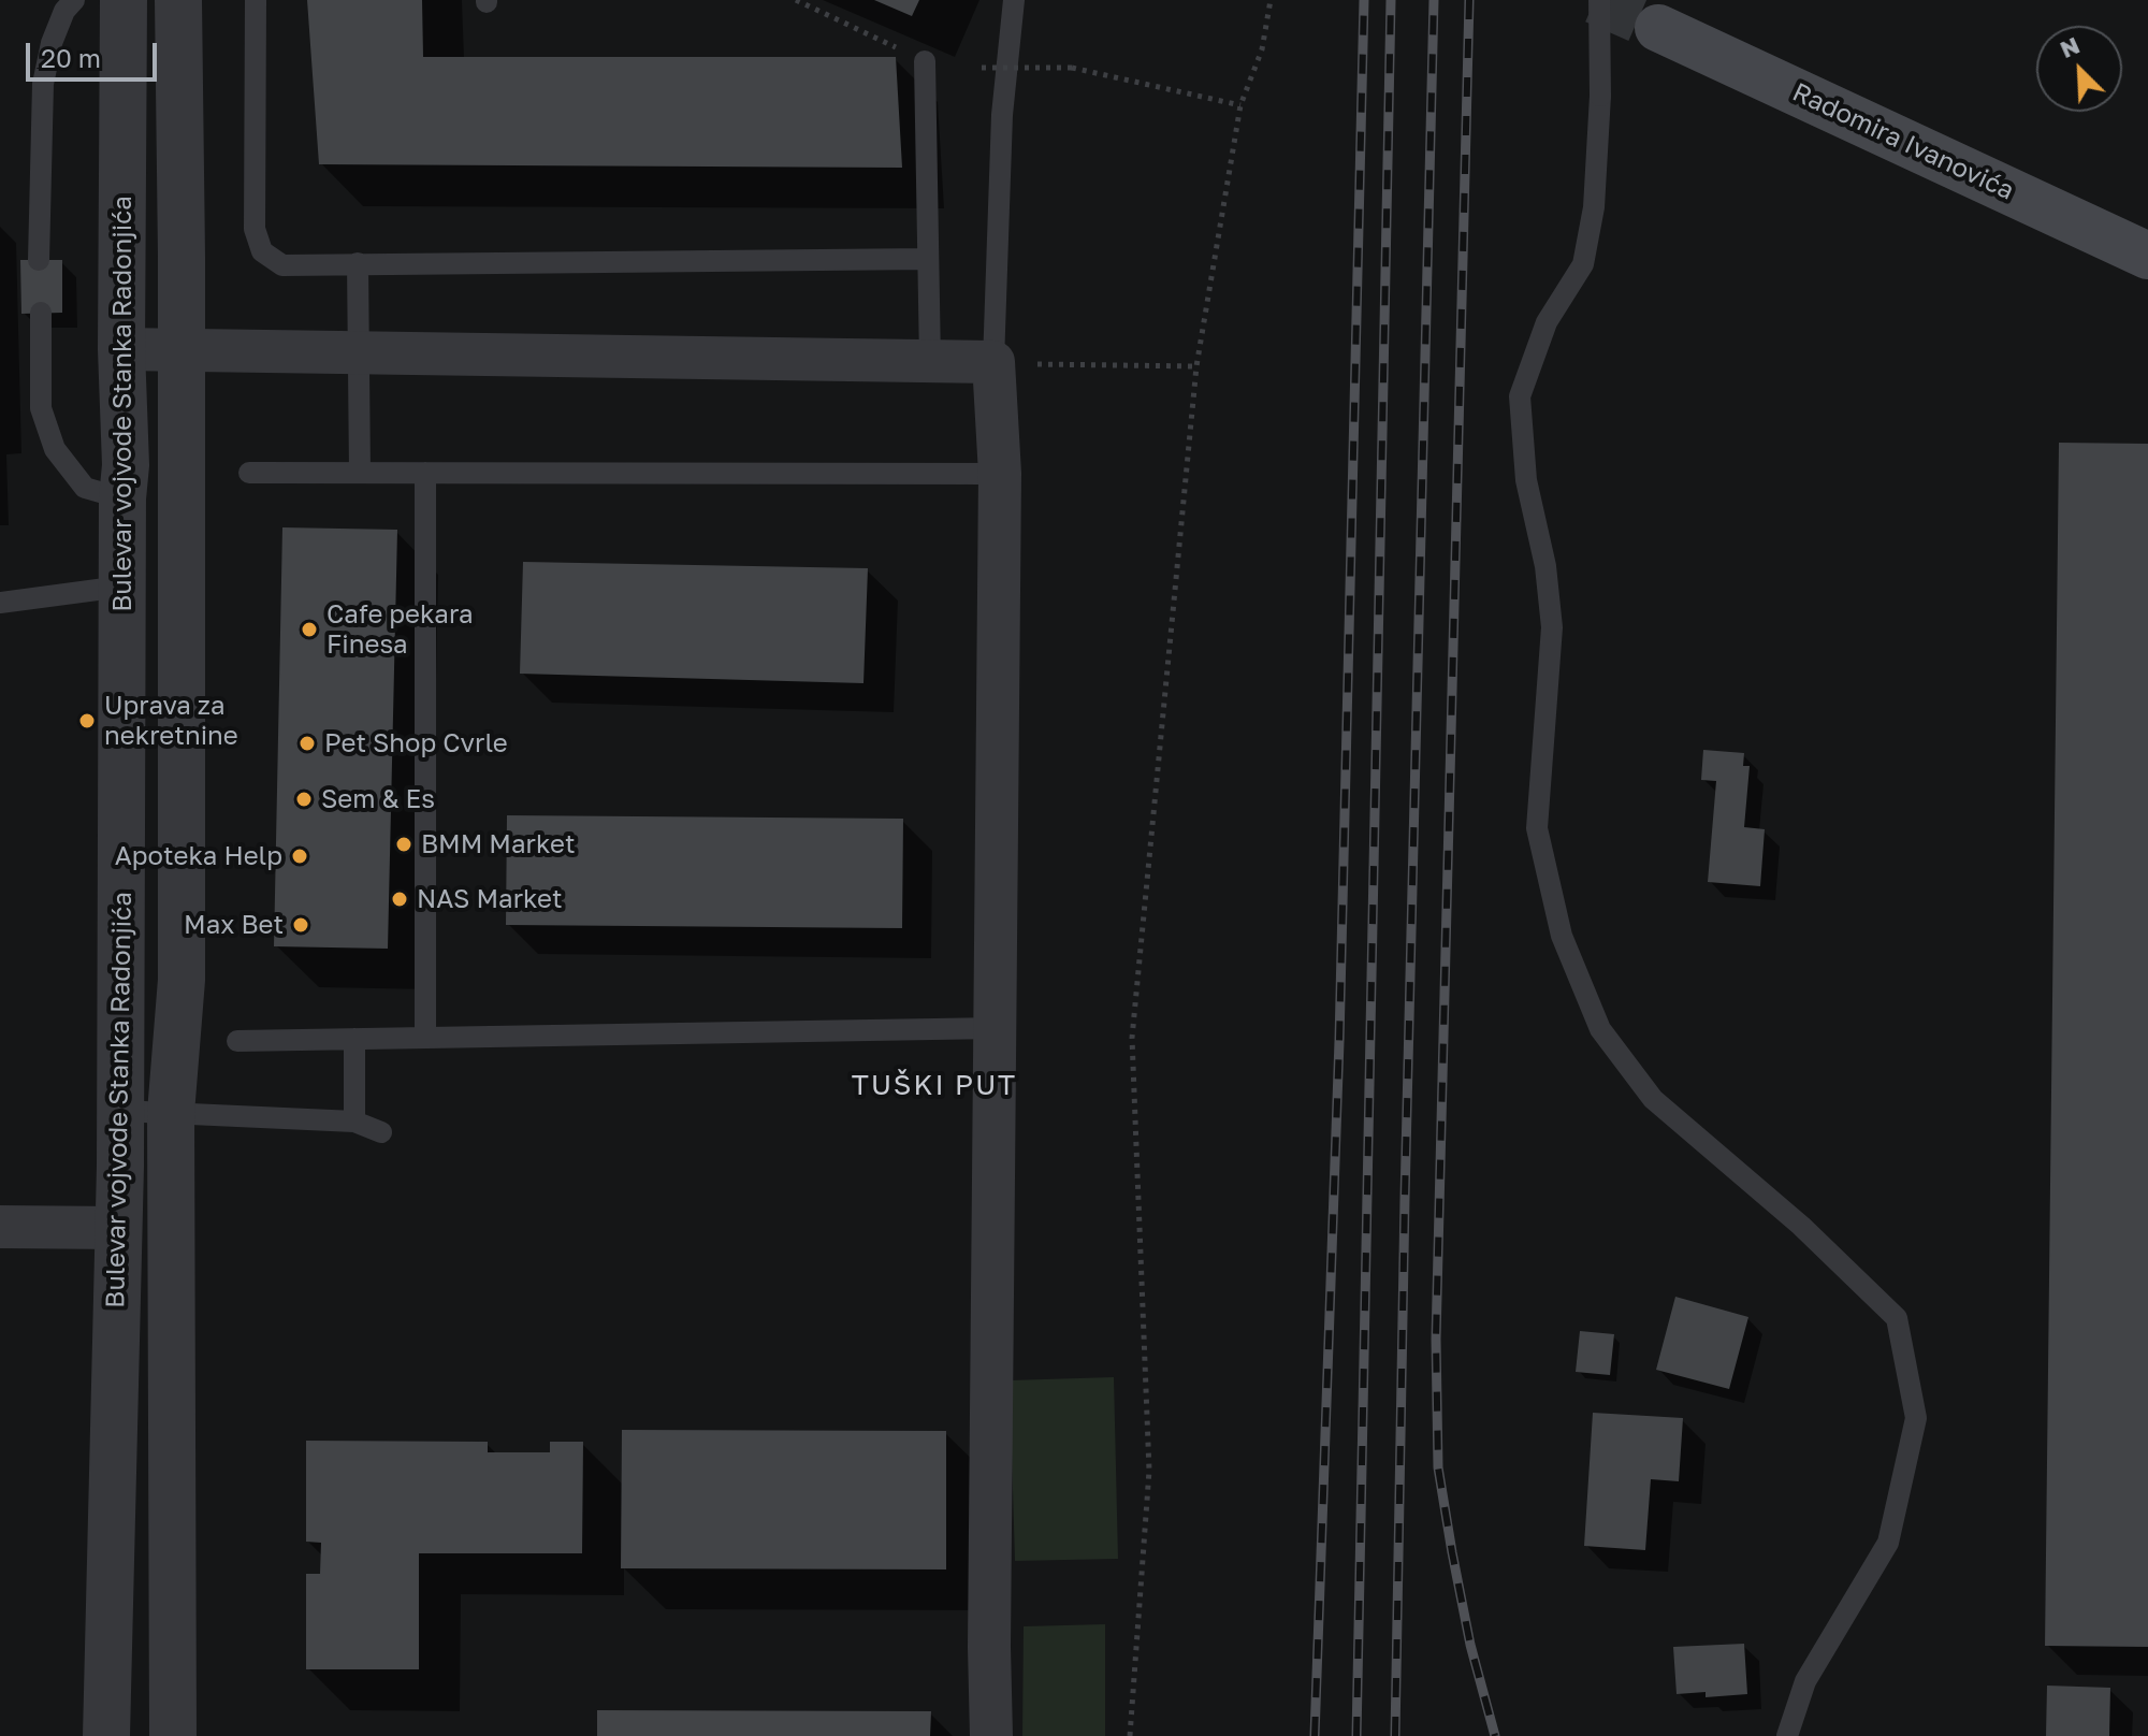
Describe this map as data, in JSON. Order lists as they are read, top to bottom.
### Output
{
  "streets": {
    "main road": ["Radomira Ivanovića"],
    "street": ["Bulevar vojvode Stanka Radonjića"]
  },
  "districts": ["TUŠKI PUT"],
  "places": [
    "Cafe pekara Finesa",
    "Uprava za nekretnine",
    "Pet Shop Cvrle",
    "Sem & Es",
    "BMM Market",
    "Apoteka Help",
    "NAS Market",
    "Max Bet"
  ],
  "scale_bar": "20 m",
  "north": "top left"
}
